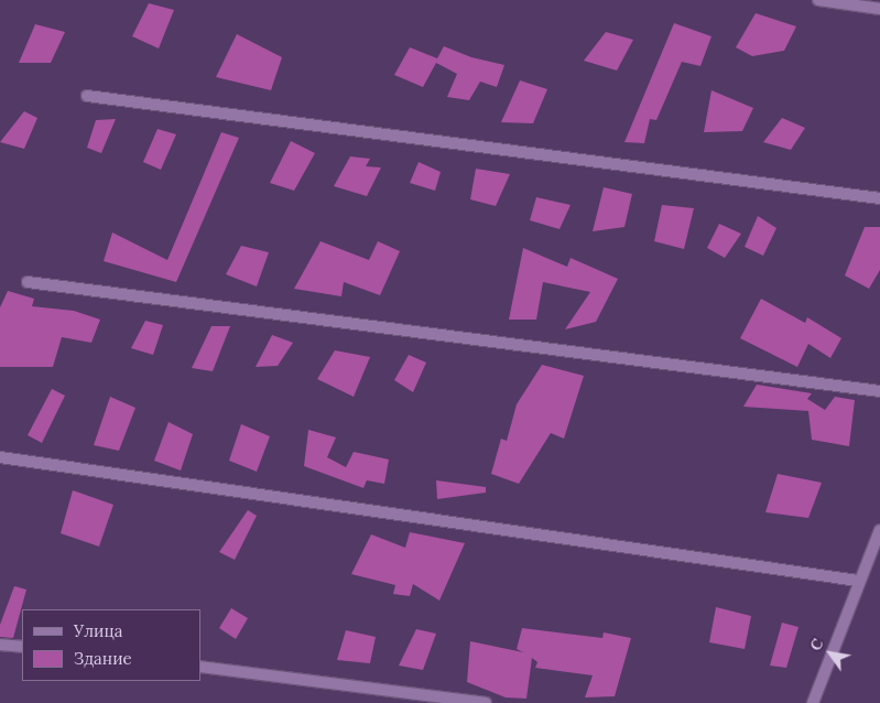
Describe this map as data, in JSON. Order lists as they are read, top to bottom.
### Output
{
  "legend": ["Улица", "Здание"],
  "north": "top left"
}
